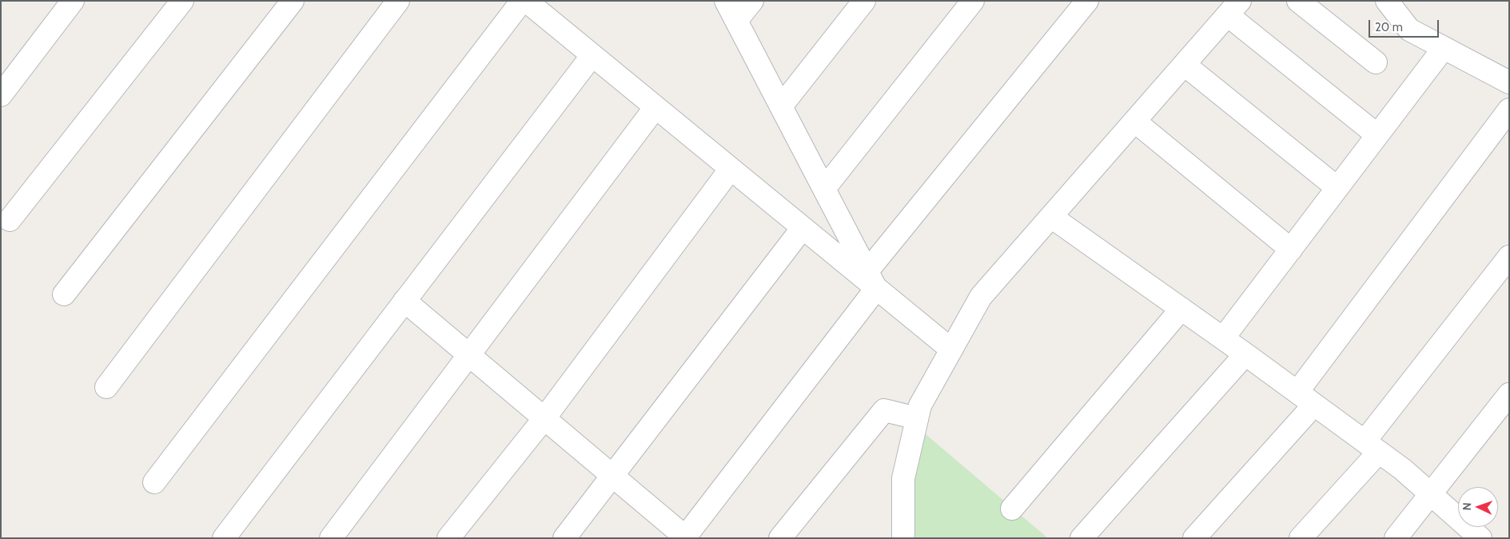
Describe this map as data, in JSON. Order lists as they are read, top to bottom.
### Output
{
  "scale_bar": "20 m",
  "north": "left"
}
